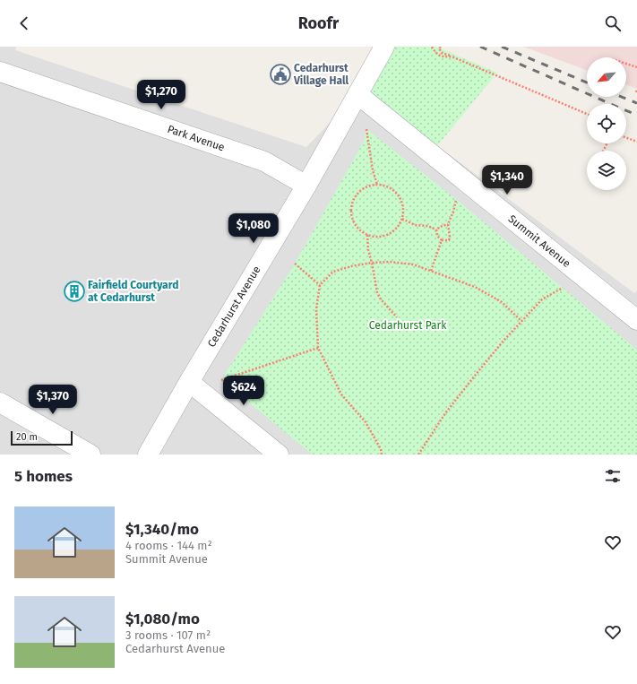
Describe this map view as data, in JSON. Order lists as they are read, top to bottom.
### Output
{
  "streets": {
    "street": ["Park Avenue", "Summit Avenue", "Cedarhurst Avenue"]
  },
  "crossings": [
    ["Park Avenue", "Cedarhurst Avenue"],
    ["Summit Avenue", "Cedarhurst Avenue"]
  ],
  "parks": ["Cedarhurst Park"],
  "places": {
    "public building": ["Cedarhurst Village Hall"],
    "building": ["Fairfield Courtyard at Cedarhurst"]
  },
  "scale_bar": "20 m",
  "north": "bottom left",
  "page": {
    "header": "Roofr",
    "price": [
      "$1,270",
      "$1,340",
      "$1,080",
      "$624",
      "$1,370"
    ],
    "scale": "20 m",
    "heading": "5 homes",
    "list": [
      {
        "name": "$1,340/mo",
        "note": "4 rooms · 144 m² · Summit Avenue"
      },
      {
        "name": "$1,080/mo",
        "note": "3 rooms · 107 m² · Cedarhurst Avenue"
      }
    ]
  }
}
